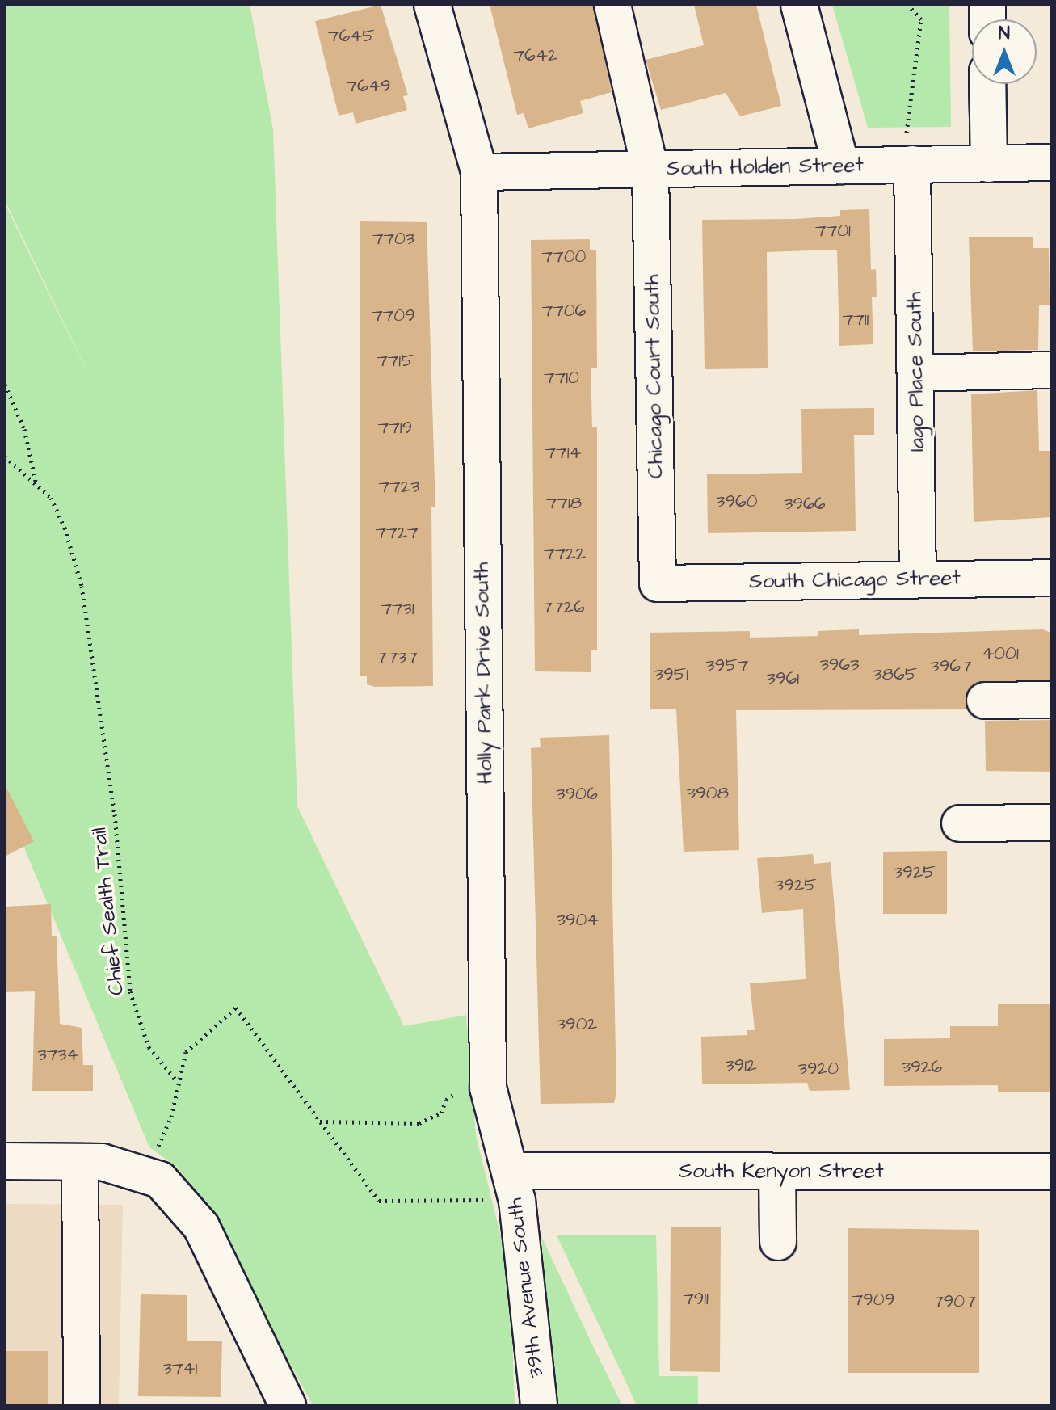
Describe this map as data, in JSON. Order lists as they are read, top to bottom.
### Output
{
  "streets": {
    "street": [
      "South Holden Street",
      "Iago Place South",
      "Chicago Court South",
      "South Chicago Street",
      "Holly Park Drive South",
      "South Kenyon Street",
      "39th Avenue South"
    ],
    "path": ["Chief Sealth Trail"]
  },
  "crossings": [
    ["South Holden Street", "Iago Place South"],
    ["South Holden Street", "Chicago Court South"],
    ["South Holden Street", "Holly Park Drive South"],
    ["Iago Place South", "South Chicago Street"],
    ["Chicago Court South", "South Chicago Street"],
    ["Holly Park Drive South", "South Kenyon Street"],
    ["Holly Park Drive South", "39th Avenue South"],
    ["South Kenyon Street", "39th Avenue South"]
  ],
  "house_numbers": [
    "7645",
    "7642",
    "7649",
    "7701",
    "7703",
    "7700",
    "7706",
    "7709",
    "7711",
    "7715",
    "7710",
    "7719",
    "7714",
    "7723",
    "3960",
    "7718",
    "3966",
    "7727",
    "7722",
    "7726",
    "7731",
    "4001",
    "7737",
    "3963",
    "3957",
    "3967",
    "3951",
    "3865",
    "3961",
    "3908",
    "3906",
    "3925",
    "3925",
    "3904",
    "3902",
    "3734",
    "3912",
    "3926",
    "3920",
    "7911",
    "7909",
    "7907",
    "3741"
  ],
  "north": "top"
}
